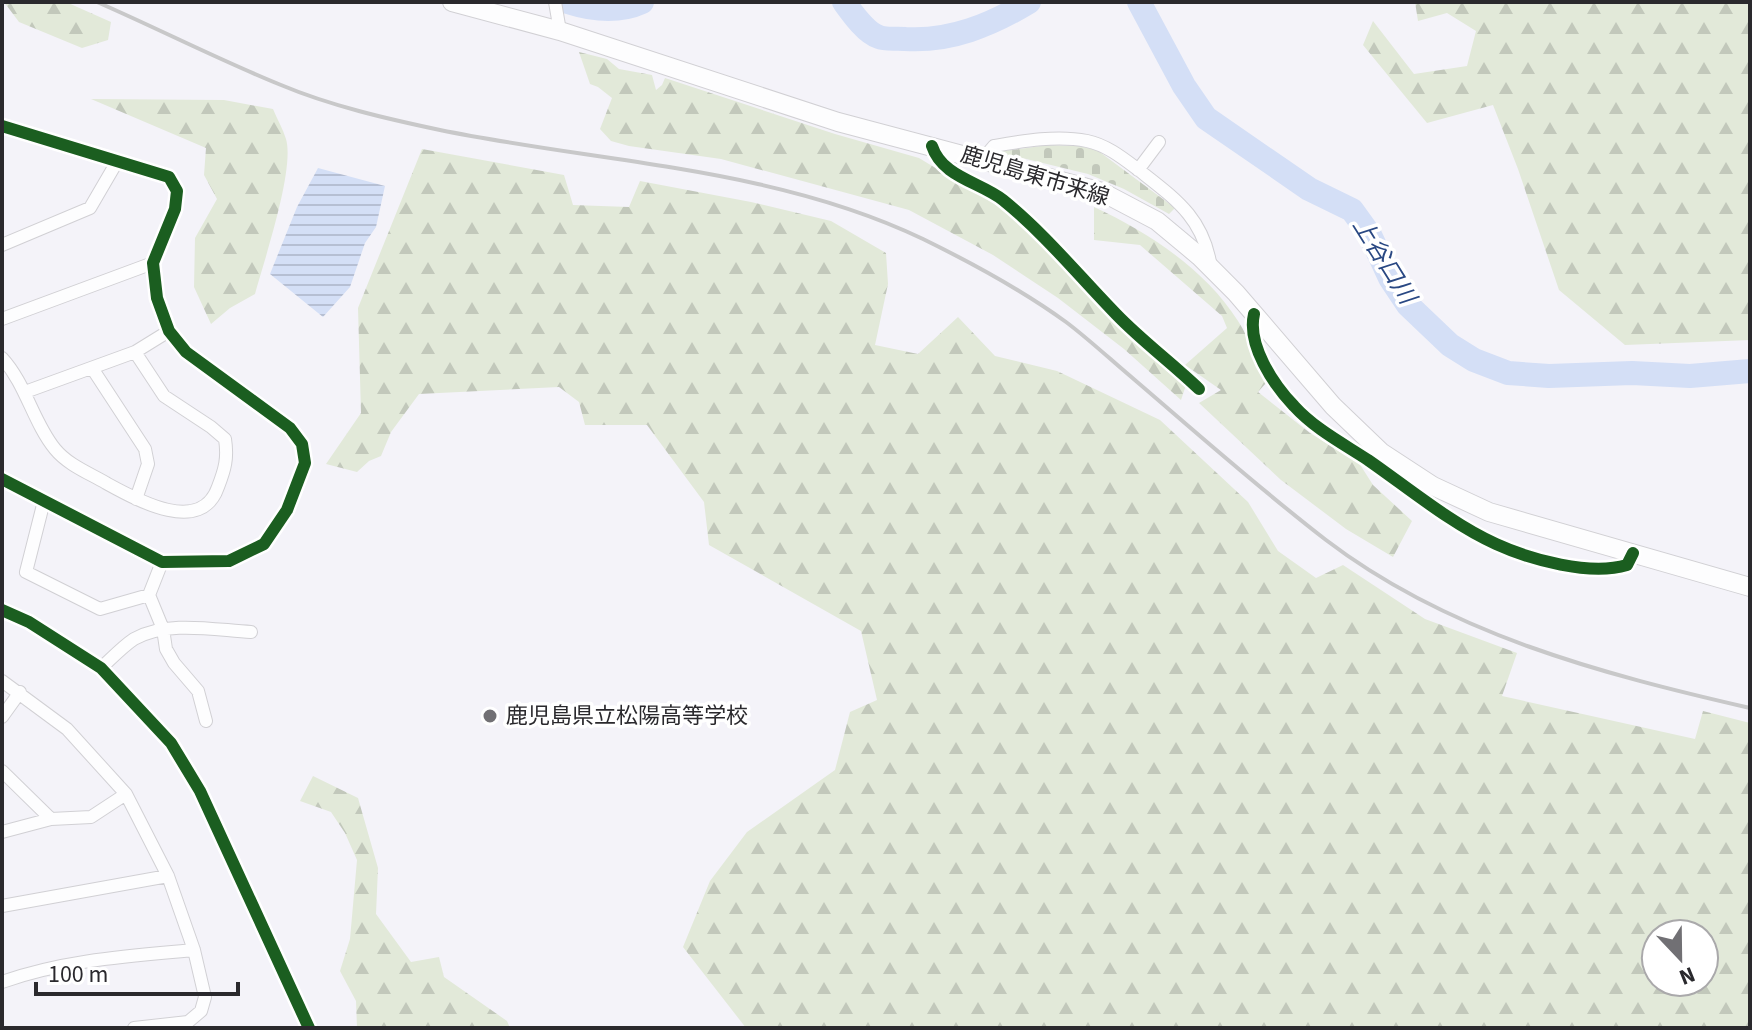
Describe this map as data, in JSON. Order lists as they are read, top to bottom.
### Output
{
  "streets": {
    "main road": ["鹿児島東市来線"]
  },
  "water": ["上谷口川"],
  "places": ["鹿児島県立松陽高等学校"],
  "scale_bar": "100 m",
  "north": "bottom"
}
